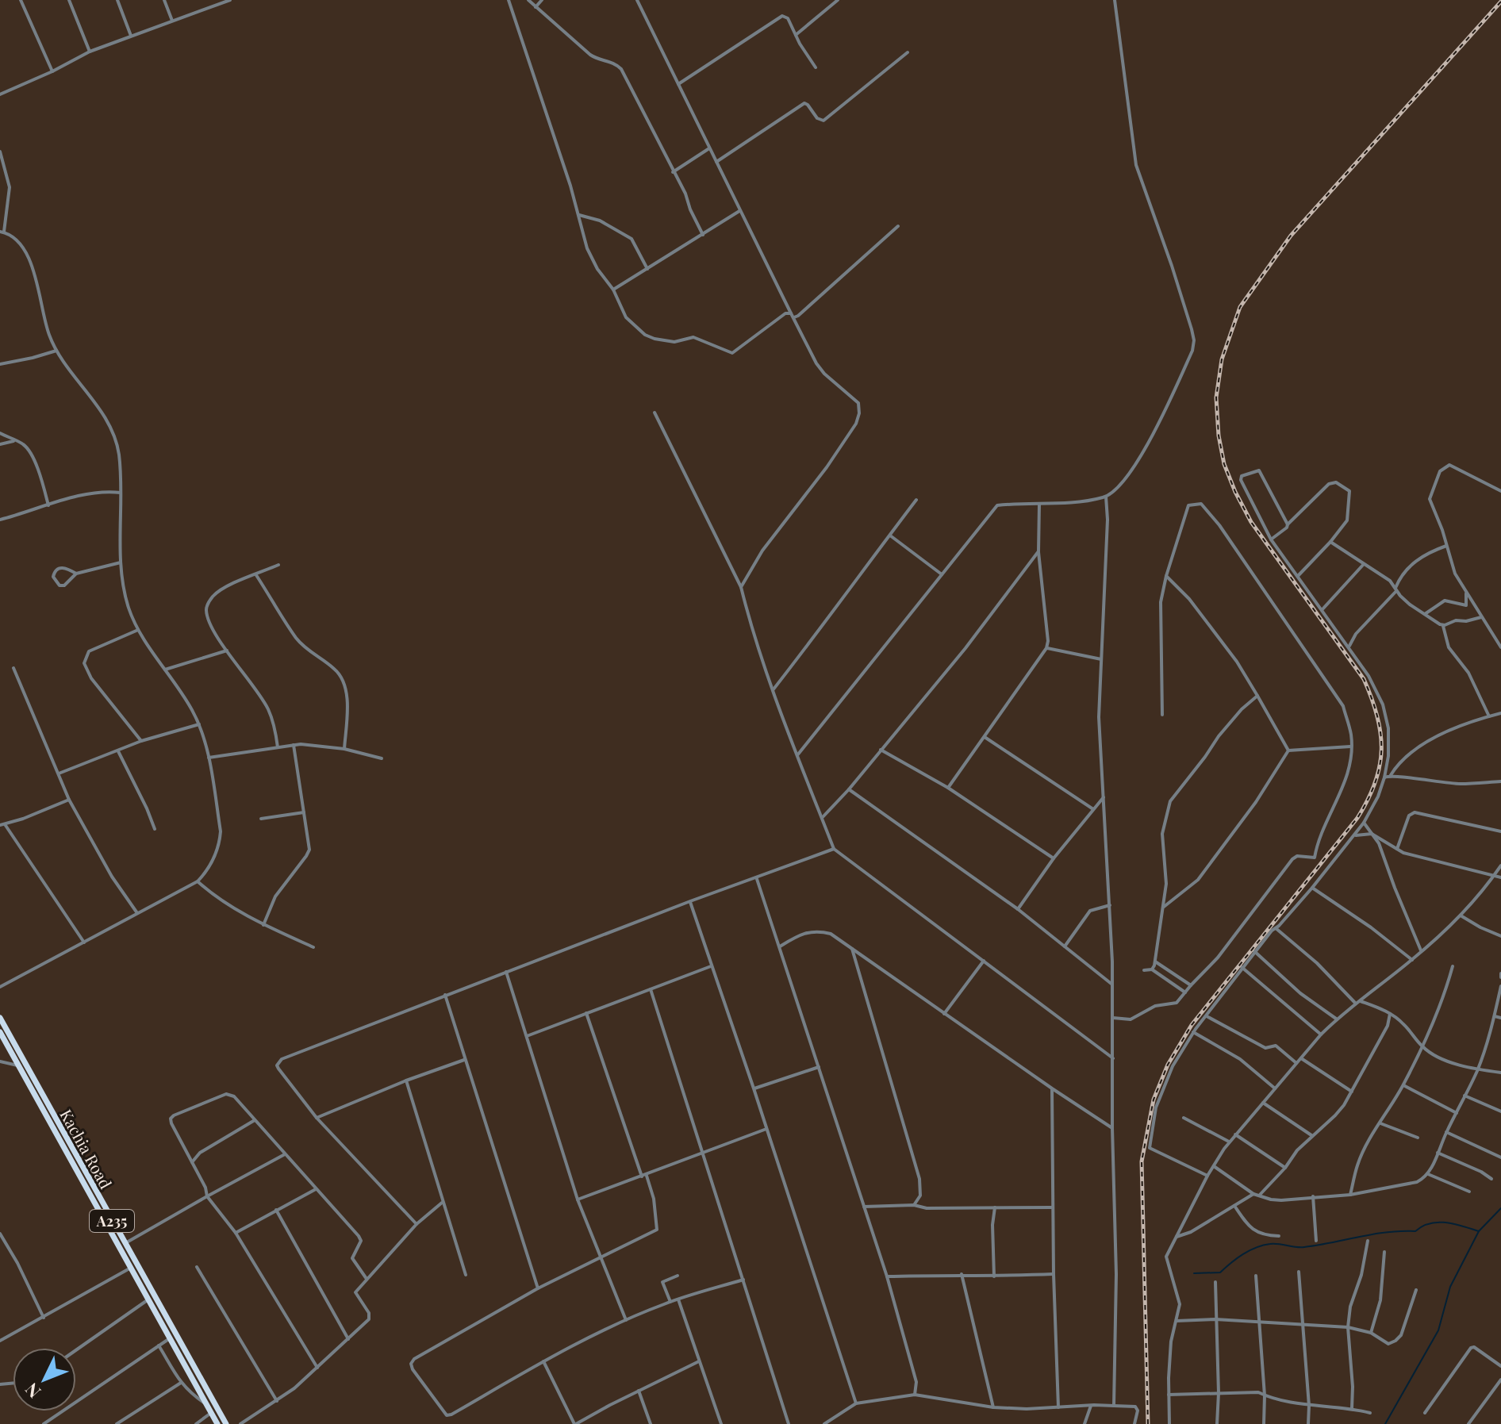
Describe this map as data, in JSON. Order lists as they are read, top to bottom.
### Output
{
  "streets": {
    "highway": ["Kachia Road", "A235"]
  },
  "north": "bottom left"
}
